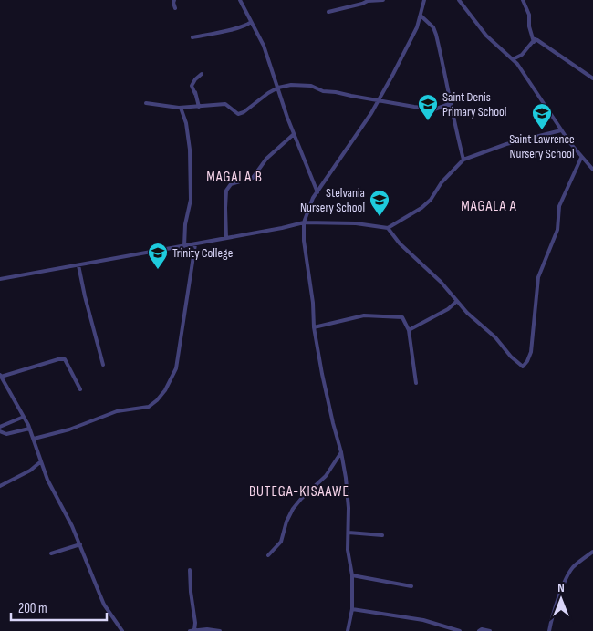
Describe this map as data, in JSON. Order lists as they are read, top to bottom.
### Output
{
  "districts": ["MAGALA B", "MAGALA A", "BUTEGA-KISAAWE"],
  "places": {
    "school or university": [
      "Saint Denis Primary School",
      "Saint Lawrence Nursery School",
      "Stelvania Nursery School",
      "Trinity College"
    ]
  },
  "scale_bar": "200 m",
  "north": "top"
}
